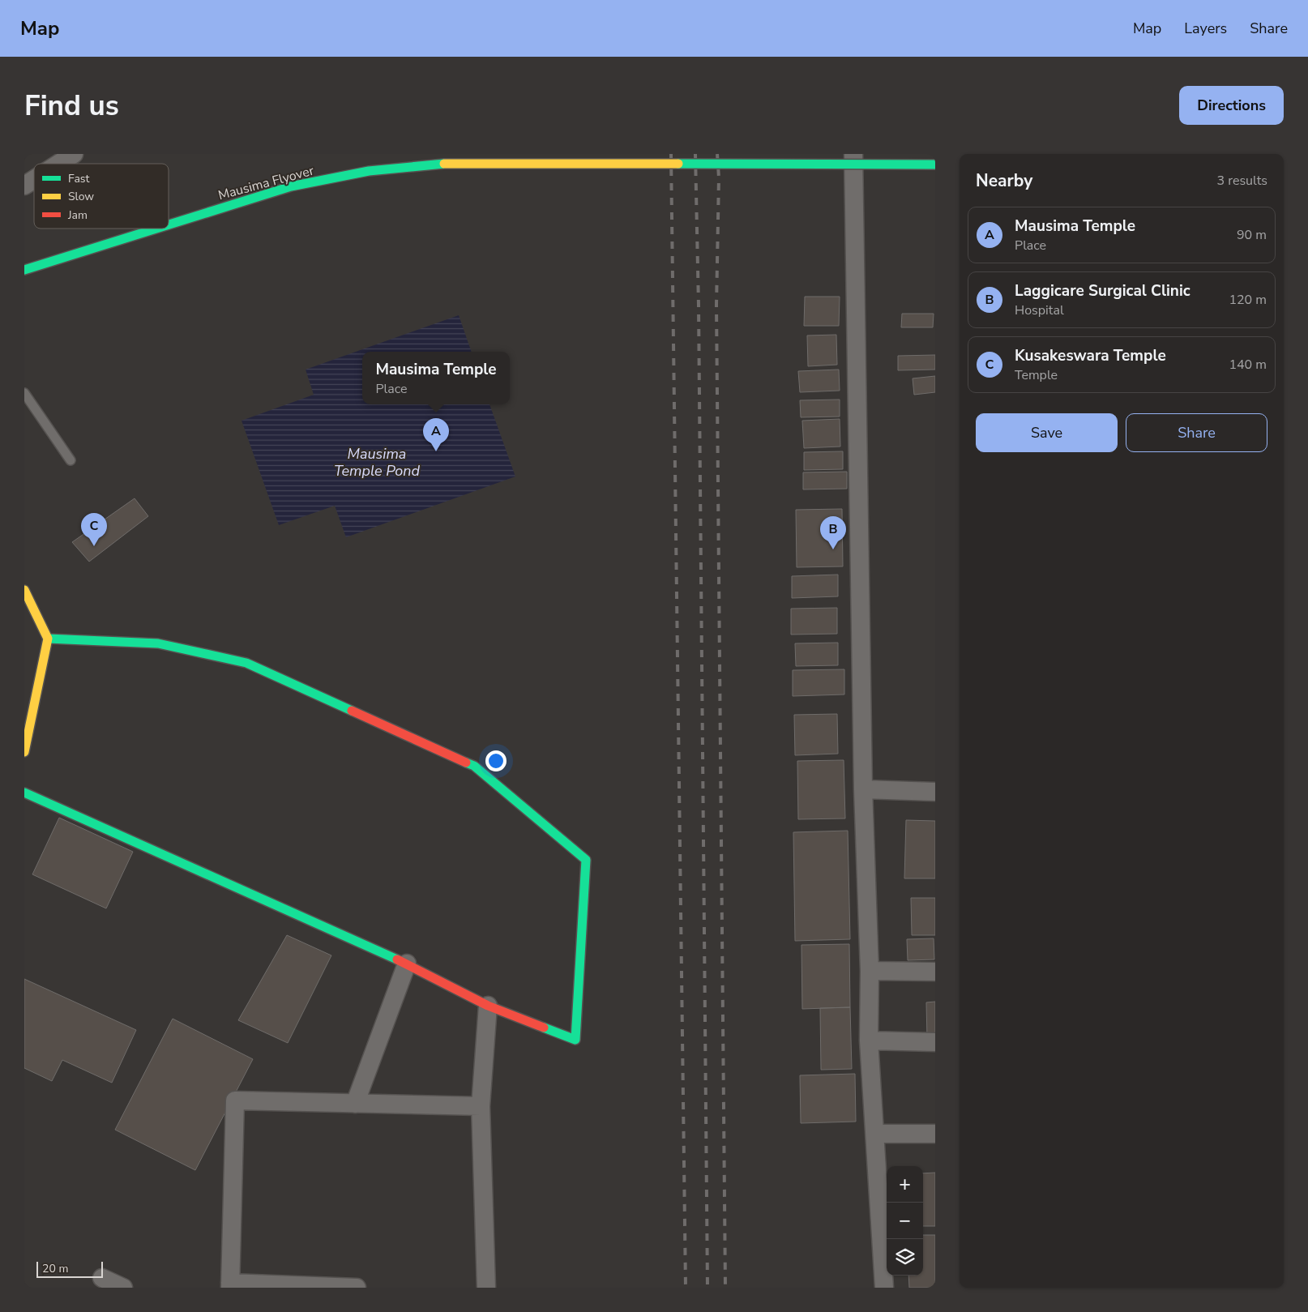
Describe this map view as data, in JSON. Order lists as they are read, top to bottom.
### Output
{
  "streets": {
    "street": ["Mausima Flyover"]
  },
  "water": ["Mausima Temple Pond"],
  "legend": ["Fast", "Slow", "Jam"],
  "scale_bar": "20 m",
  "page": {
    "header": "Map",
    "nav": ["Map", "Layers", "Share"],
    "buttons": [
      "Directions",
      ["Save", "Share"]
    ],
    "title": "Find us",
    "heading": ["Nearby", "3 results"],
    "list": [
      {
        "mark": "A",
        "name": "Mausima Temple",
        "note": "Place",
        "value": "90 m"
      },
      {
        "mark": "B",
        "name": "Laggicare Surgical Clinic",
        "note": "Hospital",
        "value": "120 m"
      },
      {
        "mark": "C",
        "name": "Kusakeswara Temple",
        "note": "Temple",
        "value": "140 m"
      }
    ],
    "popup": ["Mausima Temple", "Place"],
    "pins": ["A", "C", "B"],
    "map_buttons": ["+", "−"],
    "scale": "20 m"
  }
}
